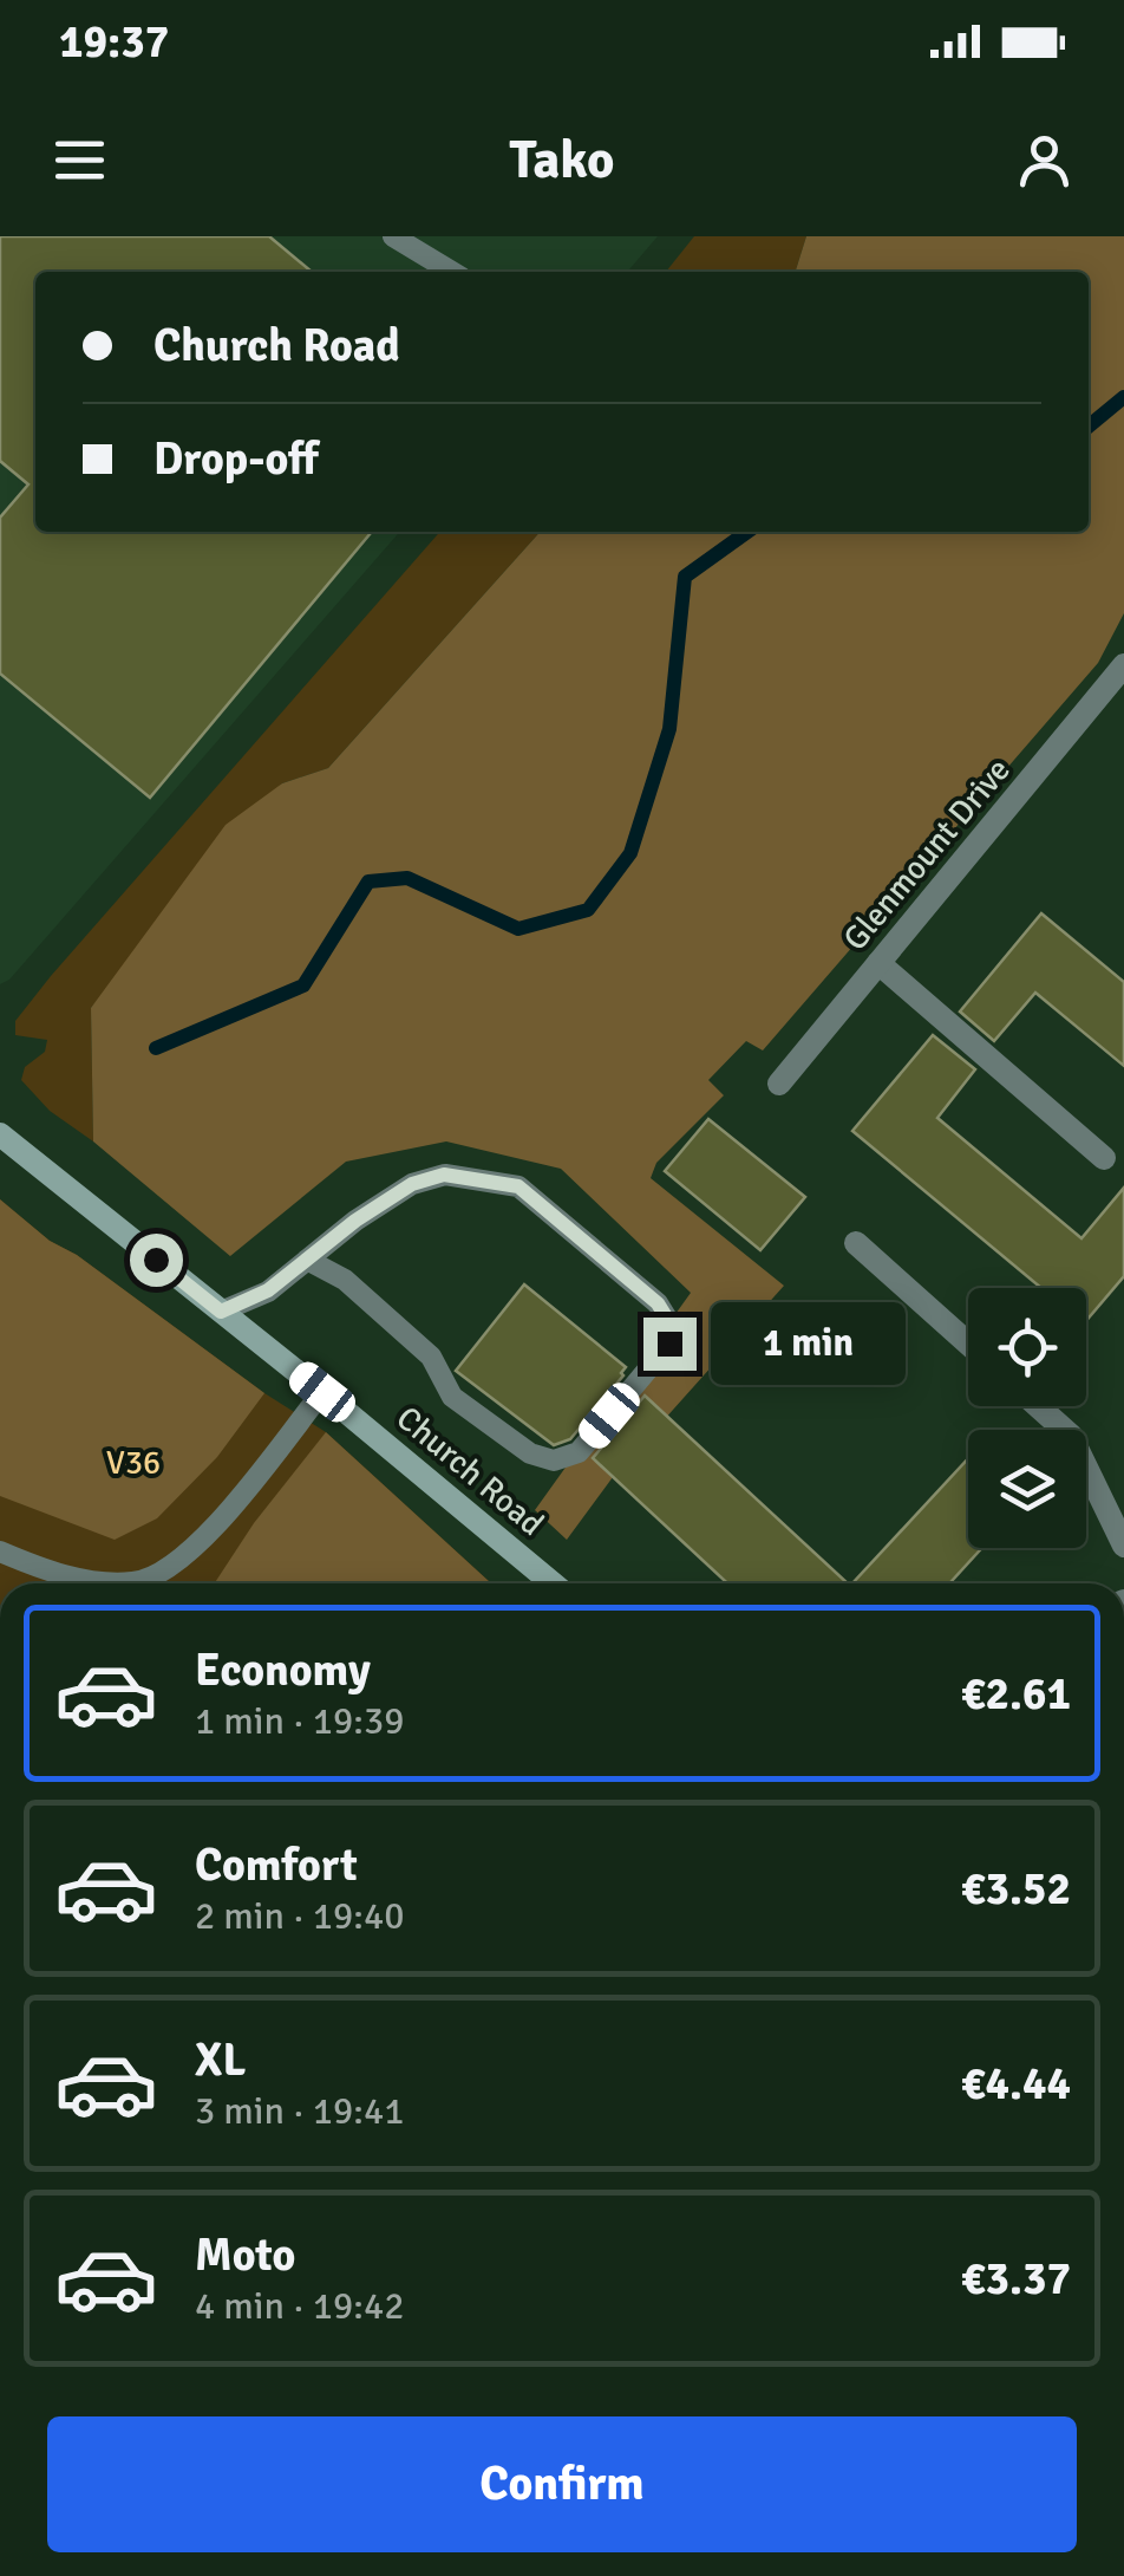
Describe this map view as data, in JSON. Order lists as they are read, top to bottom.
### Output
{
  "streets": {
    "street": ["Glenmount Drive", "Church Road"]
  },
  "parks": ["V36"],
  "page": {
    "status": "19:37",
    "header": "Tako",
    "banner": ["Church Road", "Drop-off"],
    "bubble": "1 min",
    "list": [
      {
        "name": "Economy",
        "note": "1 min · 19:39",
        "value": "€2.61"
      },
      {
        "name": "Comfort",
        "note": "2 min · 19:40",
        "value": "€3.52"
      },
      {
        "name": "XL",
        "note": "3 min · 19:41",
        "value": "€4.44"
      },
      {
        "name": "Moto",
        "note": "4 min · 19:42",
        "value": "€3.37"
      }
    ],
    "buttons": "Confirm"
  }
}
